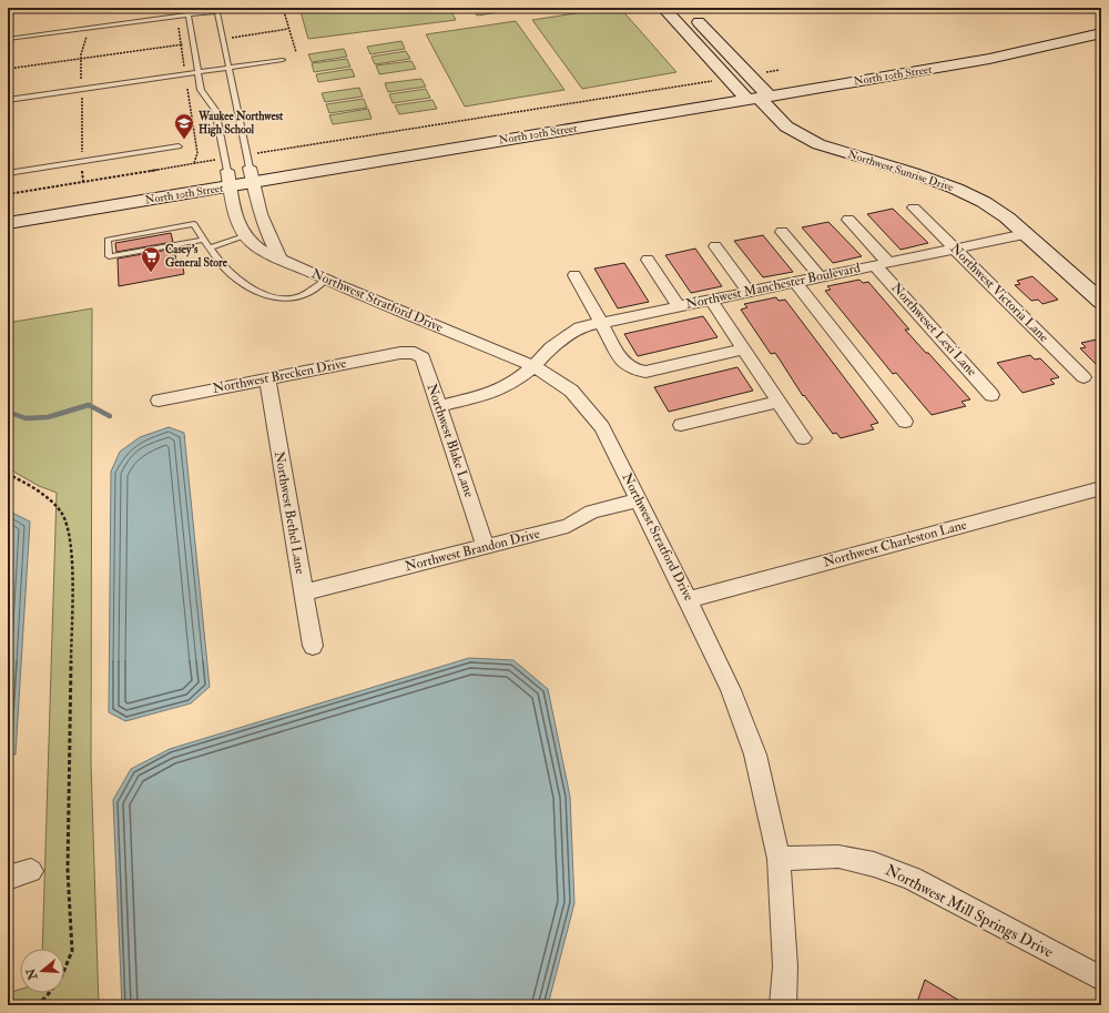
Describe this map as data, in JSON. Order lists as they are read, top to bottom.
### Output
{
  "streets": {
    "main road": ["North 10th Street", "Northwest Sunrise Drive"],
    "street": [
      "Northwest Manchester Boulevard",
      "Northwest Victoria Lane",
      "Northwest Stratford Drive",
      "Northweset Lexi Lane",
      "Northwest Brecken Drive",
      "Northwest Blake Lane",
      "Northwest Bethel Lane",
      "Northwest Charleston Lane",
      "Northwest Brandon Drive",
      "Northwest Mill Springs Drive"
    ]
  },
  "crossings": [
    ["North 10th Street", "Northwest Sunrise Drive"],
    ["North 10th Street", "Northwest Stratford Drive"],
    ["Northwest Sunrise Drive", "Northwest Manchester Boulevard"],
    ["Northwest Manchester Boulevard", "Northwest Victoria Lane"],
    ["Northwest Manchester Boulevard", "Northwest Stratford Drive"],
    ["Northwest Manchester Boulevard", "Northweset Lexi Lane"],
    ["Northwest Manchester Boulevard", "Northwest Blake Lane"],
    ["Northwest Stratford Drive", "Northwest Charleston Lane"],
    ["Northwest Stratford Drive", "Northwest Brandon Drive"],
    ["Northwest Stratford Drive", "Northwest Mill Springs Drive"],
    ["Northwest Brecken Drive", "Northwest Blake Lane"],
    ["Northwest Brecken Drive", "Northwest Bethel Lane"],
    ["Northwest Blake Lane", "Northwest Brandon Drive"],
    ["Northwest Bethel Lane", "Northwest Brandon Drive"]
  ],
  "places": {
    "school or university": ["Waukee Northwest High School"],
    "supermarket": ["Casey's General Store"]
  },
  "north": "left"
}
